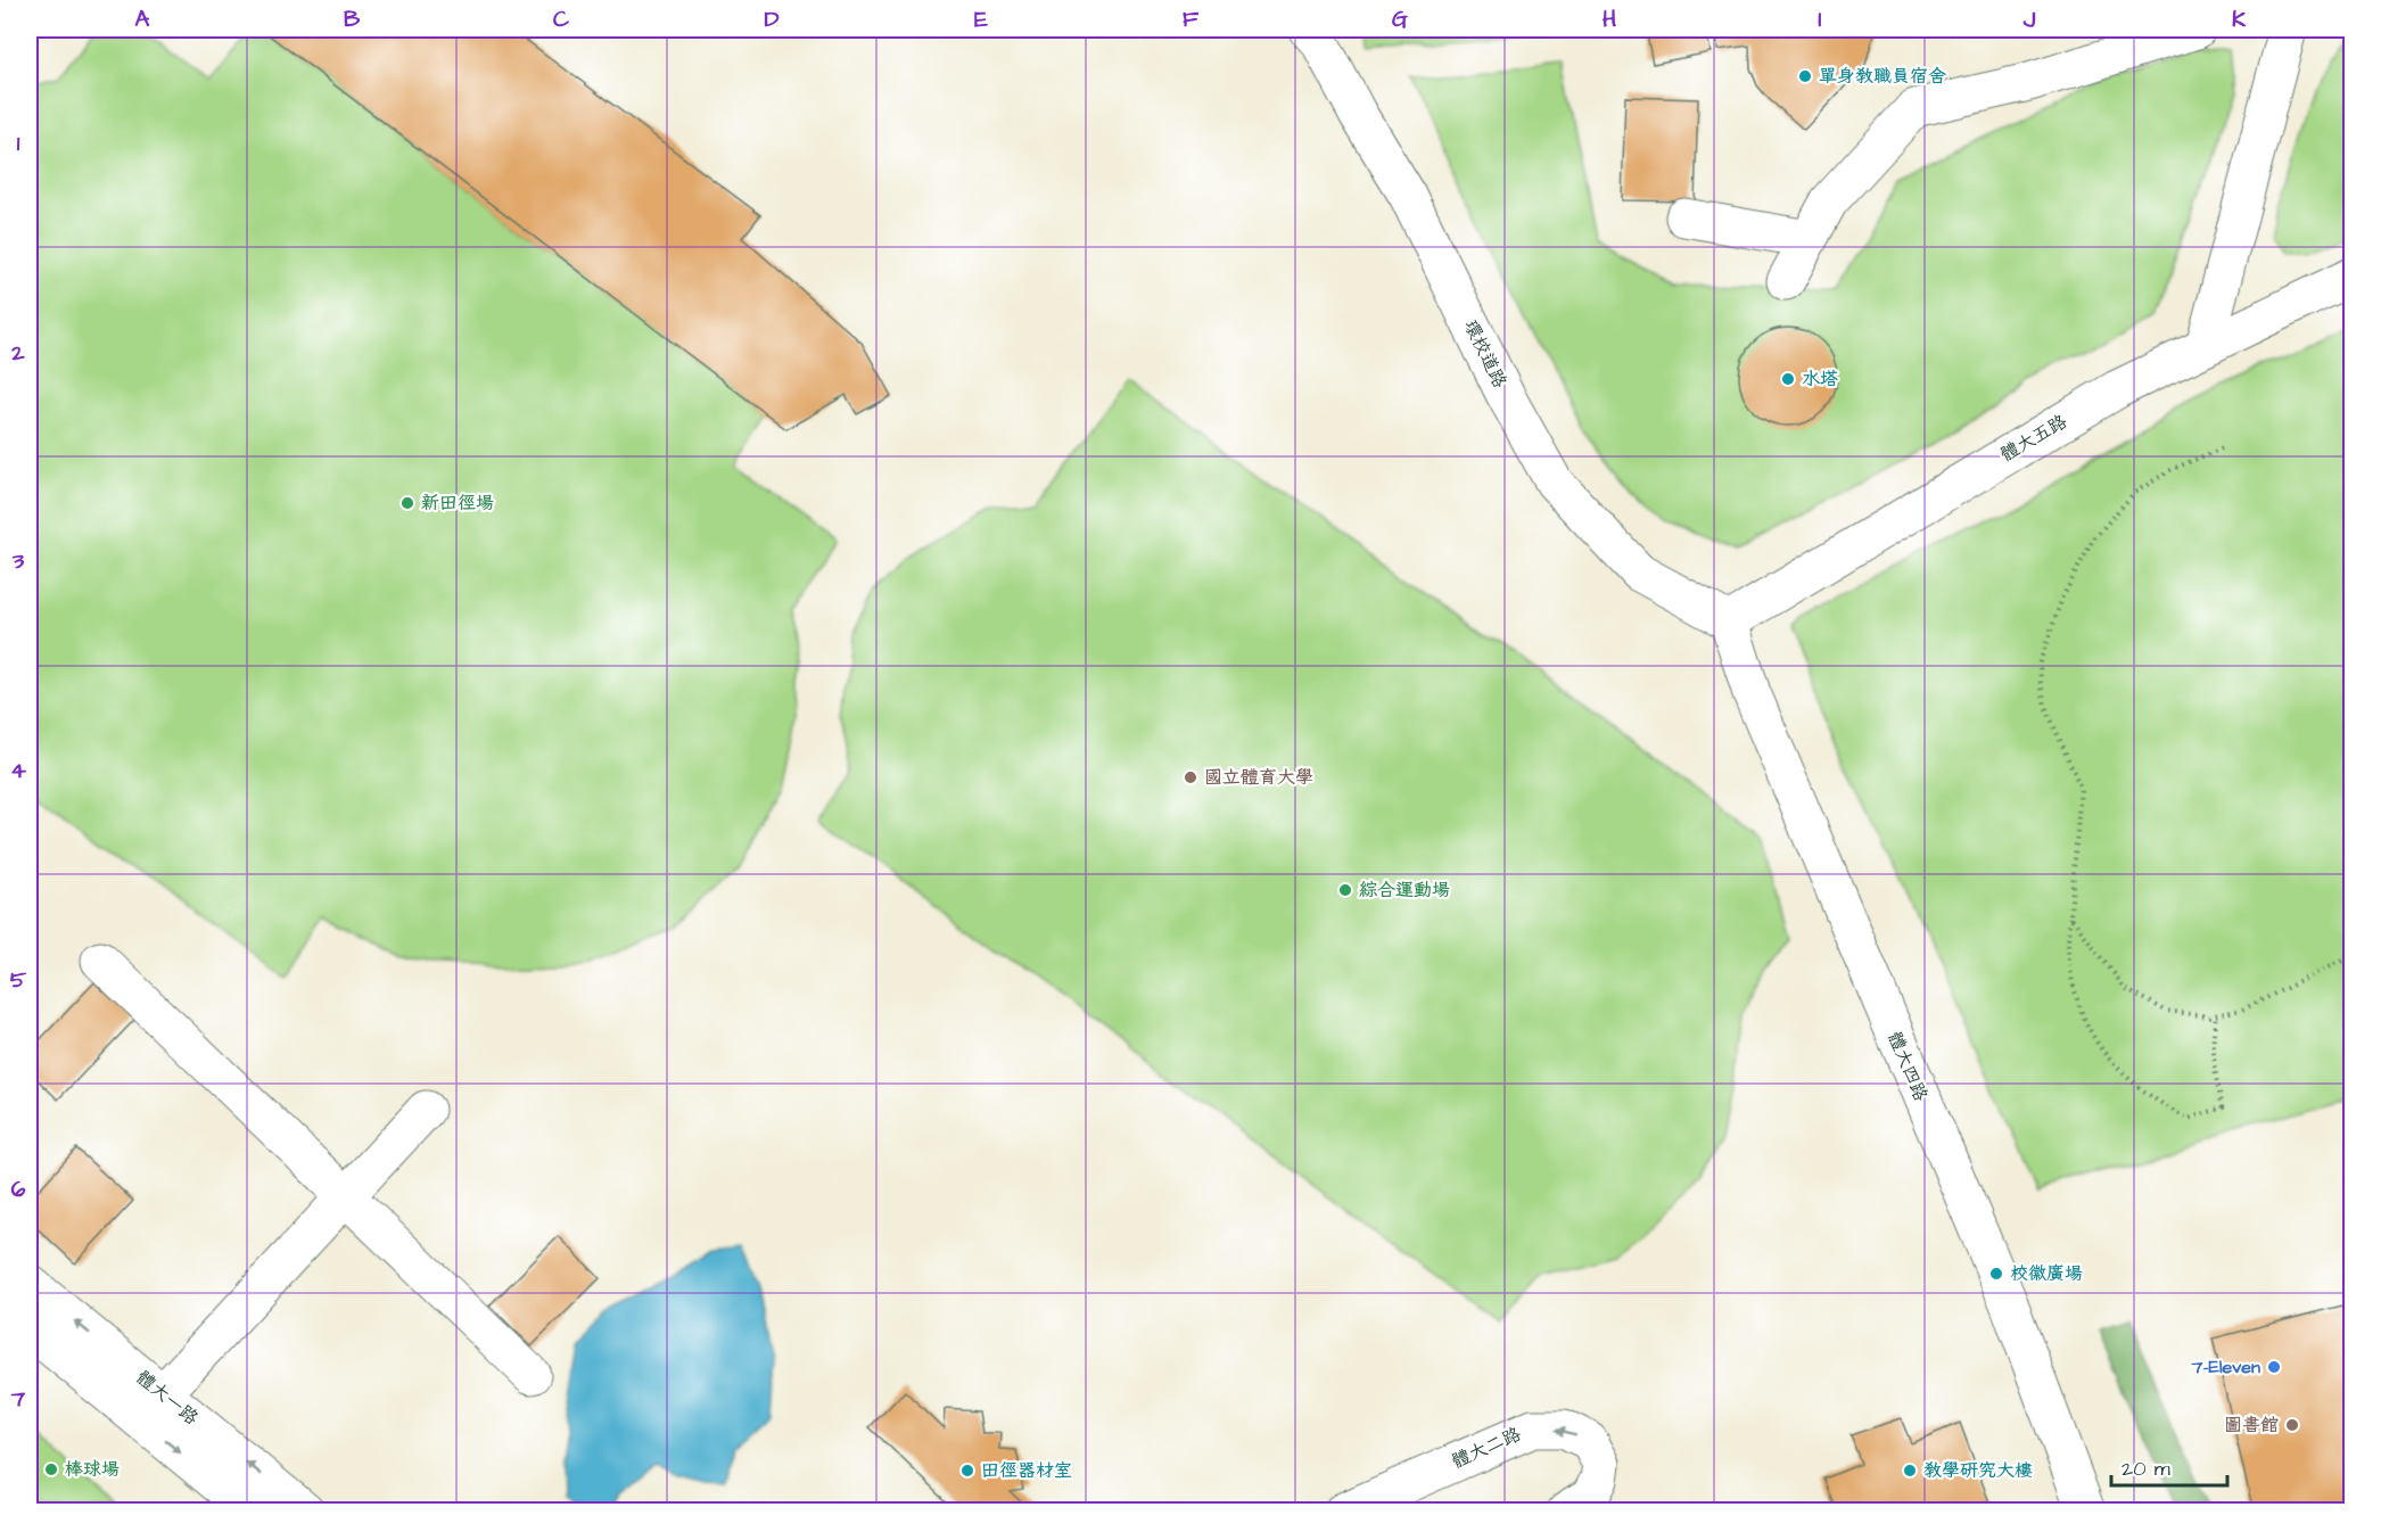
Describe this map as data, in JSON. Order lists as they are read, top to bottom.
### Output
{
  "streets": {
    "street": [
      "環校道路",
      "體大五路",
      "體大四路",
      "體大一路",
      "體大二路"
    ]
  },
  "crossings": [
    ["環校道路", "體大五路"],
    ["環校道路", "體大四路"],
    ["體大五路", "體大四路"]
  ],
  "places": [
    "單身教職員宿舍",
    "水塔",
    "新田徑場",
    "國立體育大學",
    "綜合運動場",
    "校徽廣場",
    "7-Eleven",
    "圖書館",
    "棒球場",
    "田徑器材室",
    "教學研究大樓"
  ],
  "scale_bar": "20 m",
  "grid": {
    "columns": [
      "A",
      "B",
      "C",
      "D",
      "E",
      "F",
      "G",
      "H",
      "I",
      "J",
      "K"
    ],
    "rows": [
      "1",
      "2",
      "3",
      "4",
      "5",
      "6",
      "7"
    ]
  }
}
